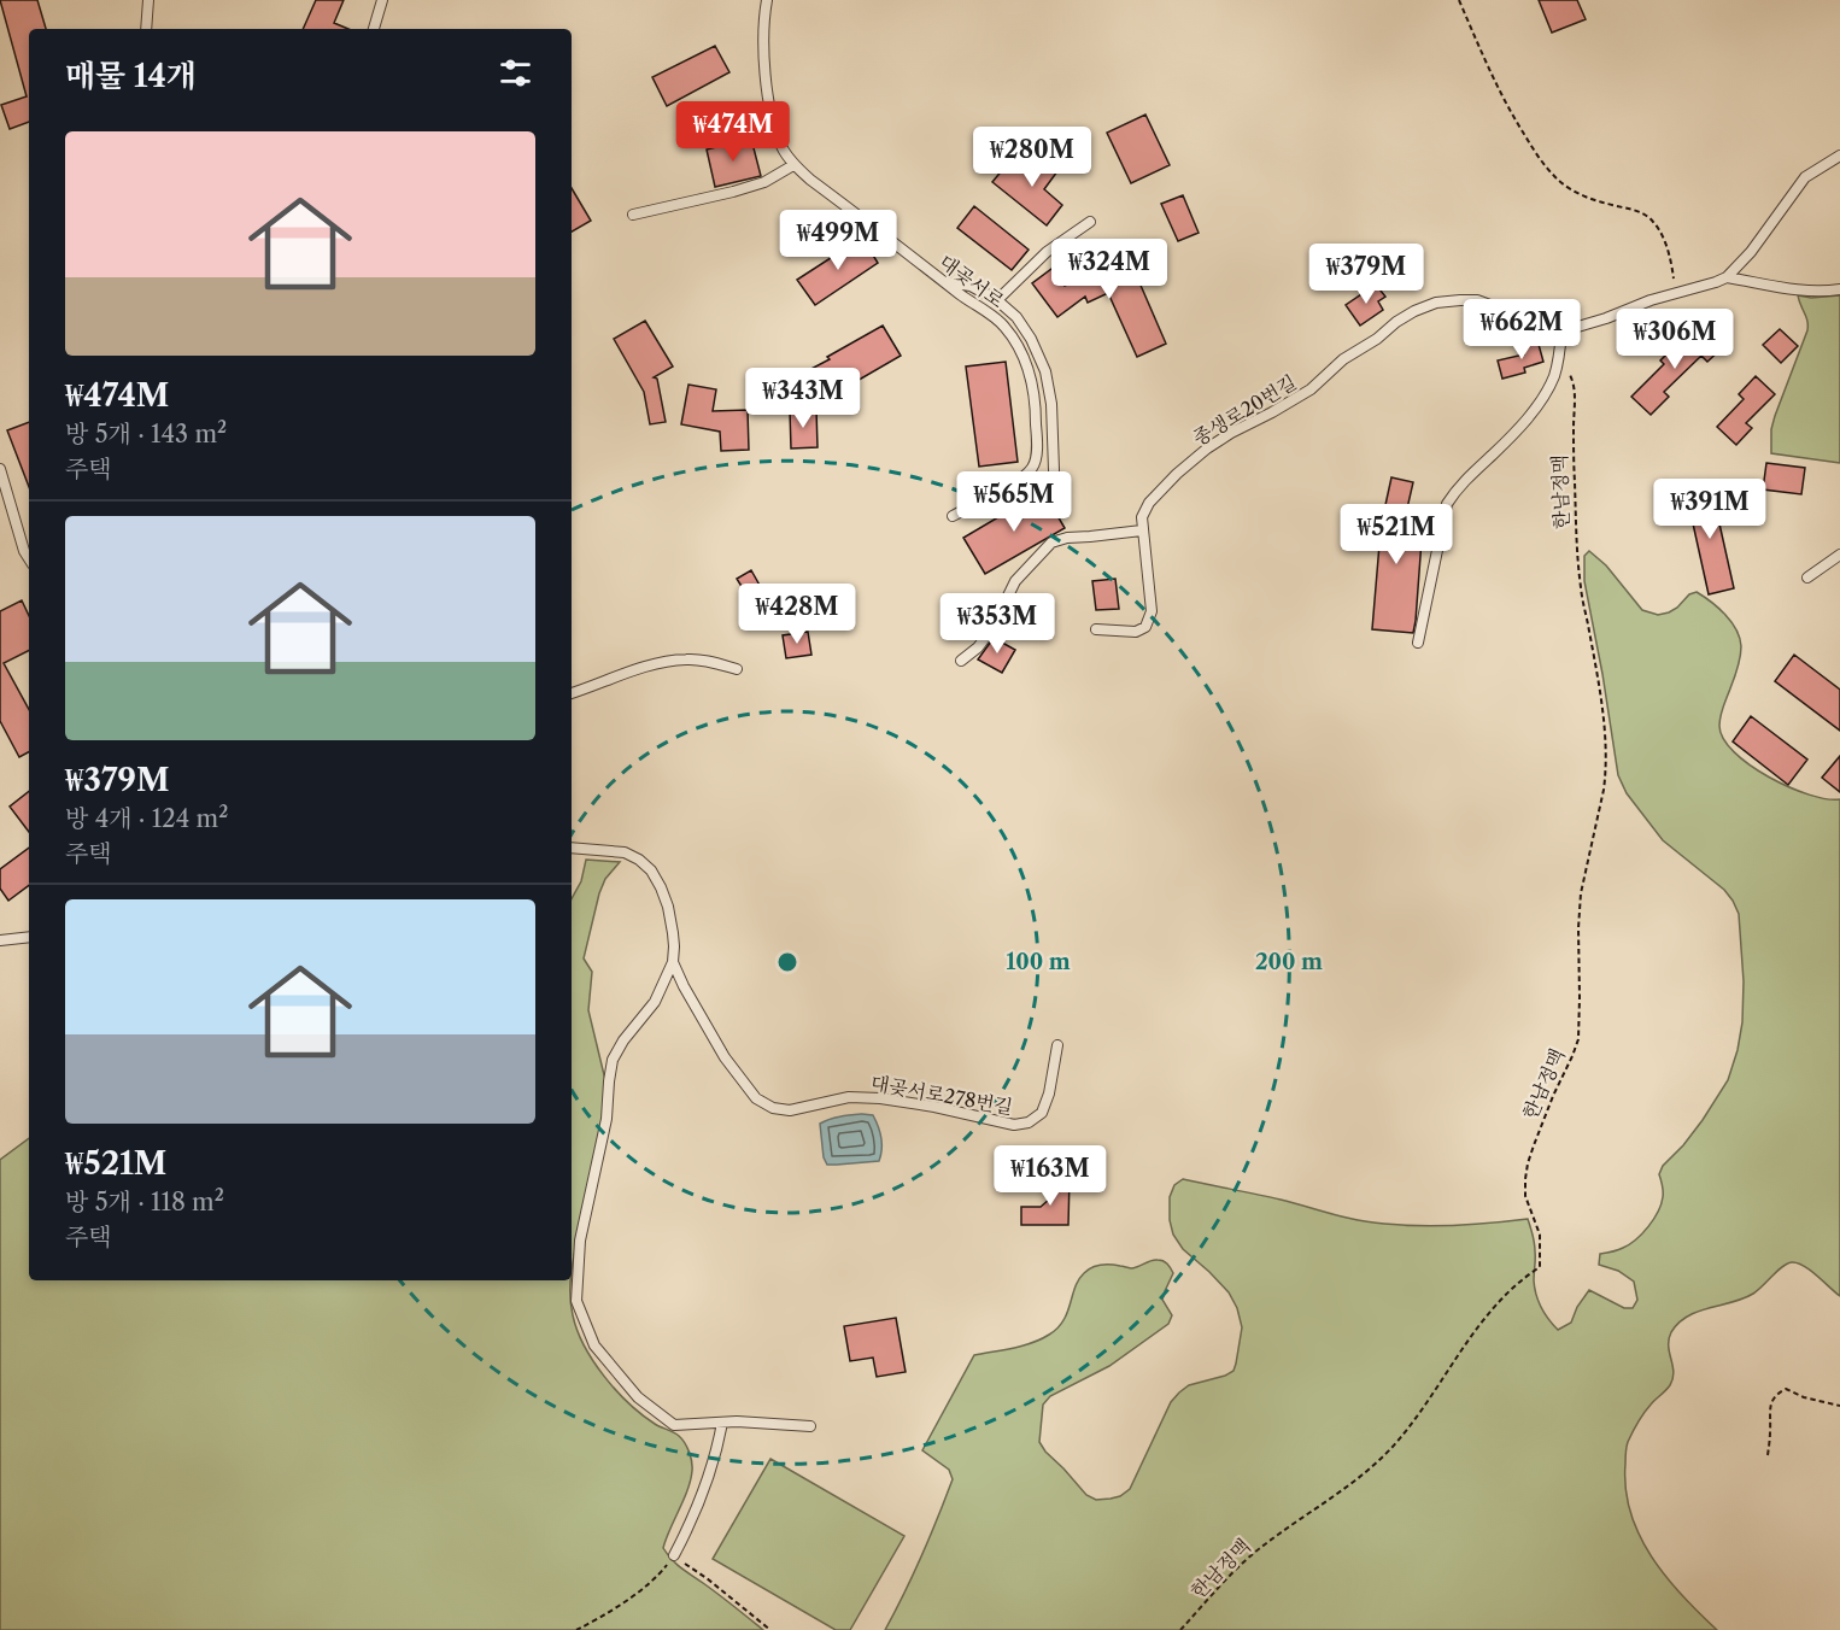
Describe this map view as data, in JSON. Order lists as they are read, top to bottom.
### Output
{
  "streets": {
    "lane": ["대곶서로", "종생로20번길", "대곶서로278번길"],
    "path": ["한남정맥"]
  },
  "page": {
    "heading": "매물 14개",
    "price": [
      "₩474M",
      "₩280M",
      "₩499M",
      "₩324M",
      "₩379M",
      "₩662M",
      "₩306M",
      "₩343M",
      "₩565M",
      "₩391M",
      "₩521M",
      "₩428M",
      "₩353M",
      "₩163M"
    ],
    "list": [
      {
        "name": "₩474M",
        "note": "방 5개 · 143 m² · 주택"
      },
      {
        "name": "₩379M",
        "note": "방 4개 · 124 m² · 주택"
      },
      {
        "name": "₩521M",
        "note": "방 5개 · 118 m² · 주택"
      }
    ]
  },
  "rings": ["100 m", "200 m"]
}
